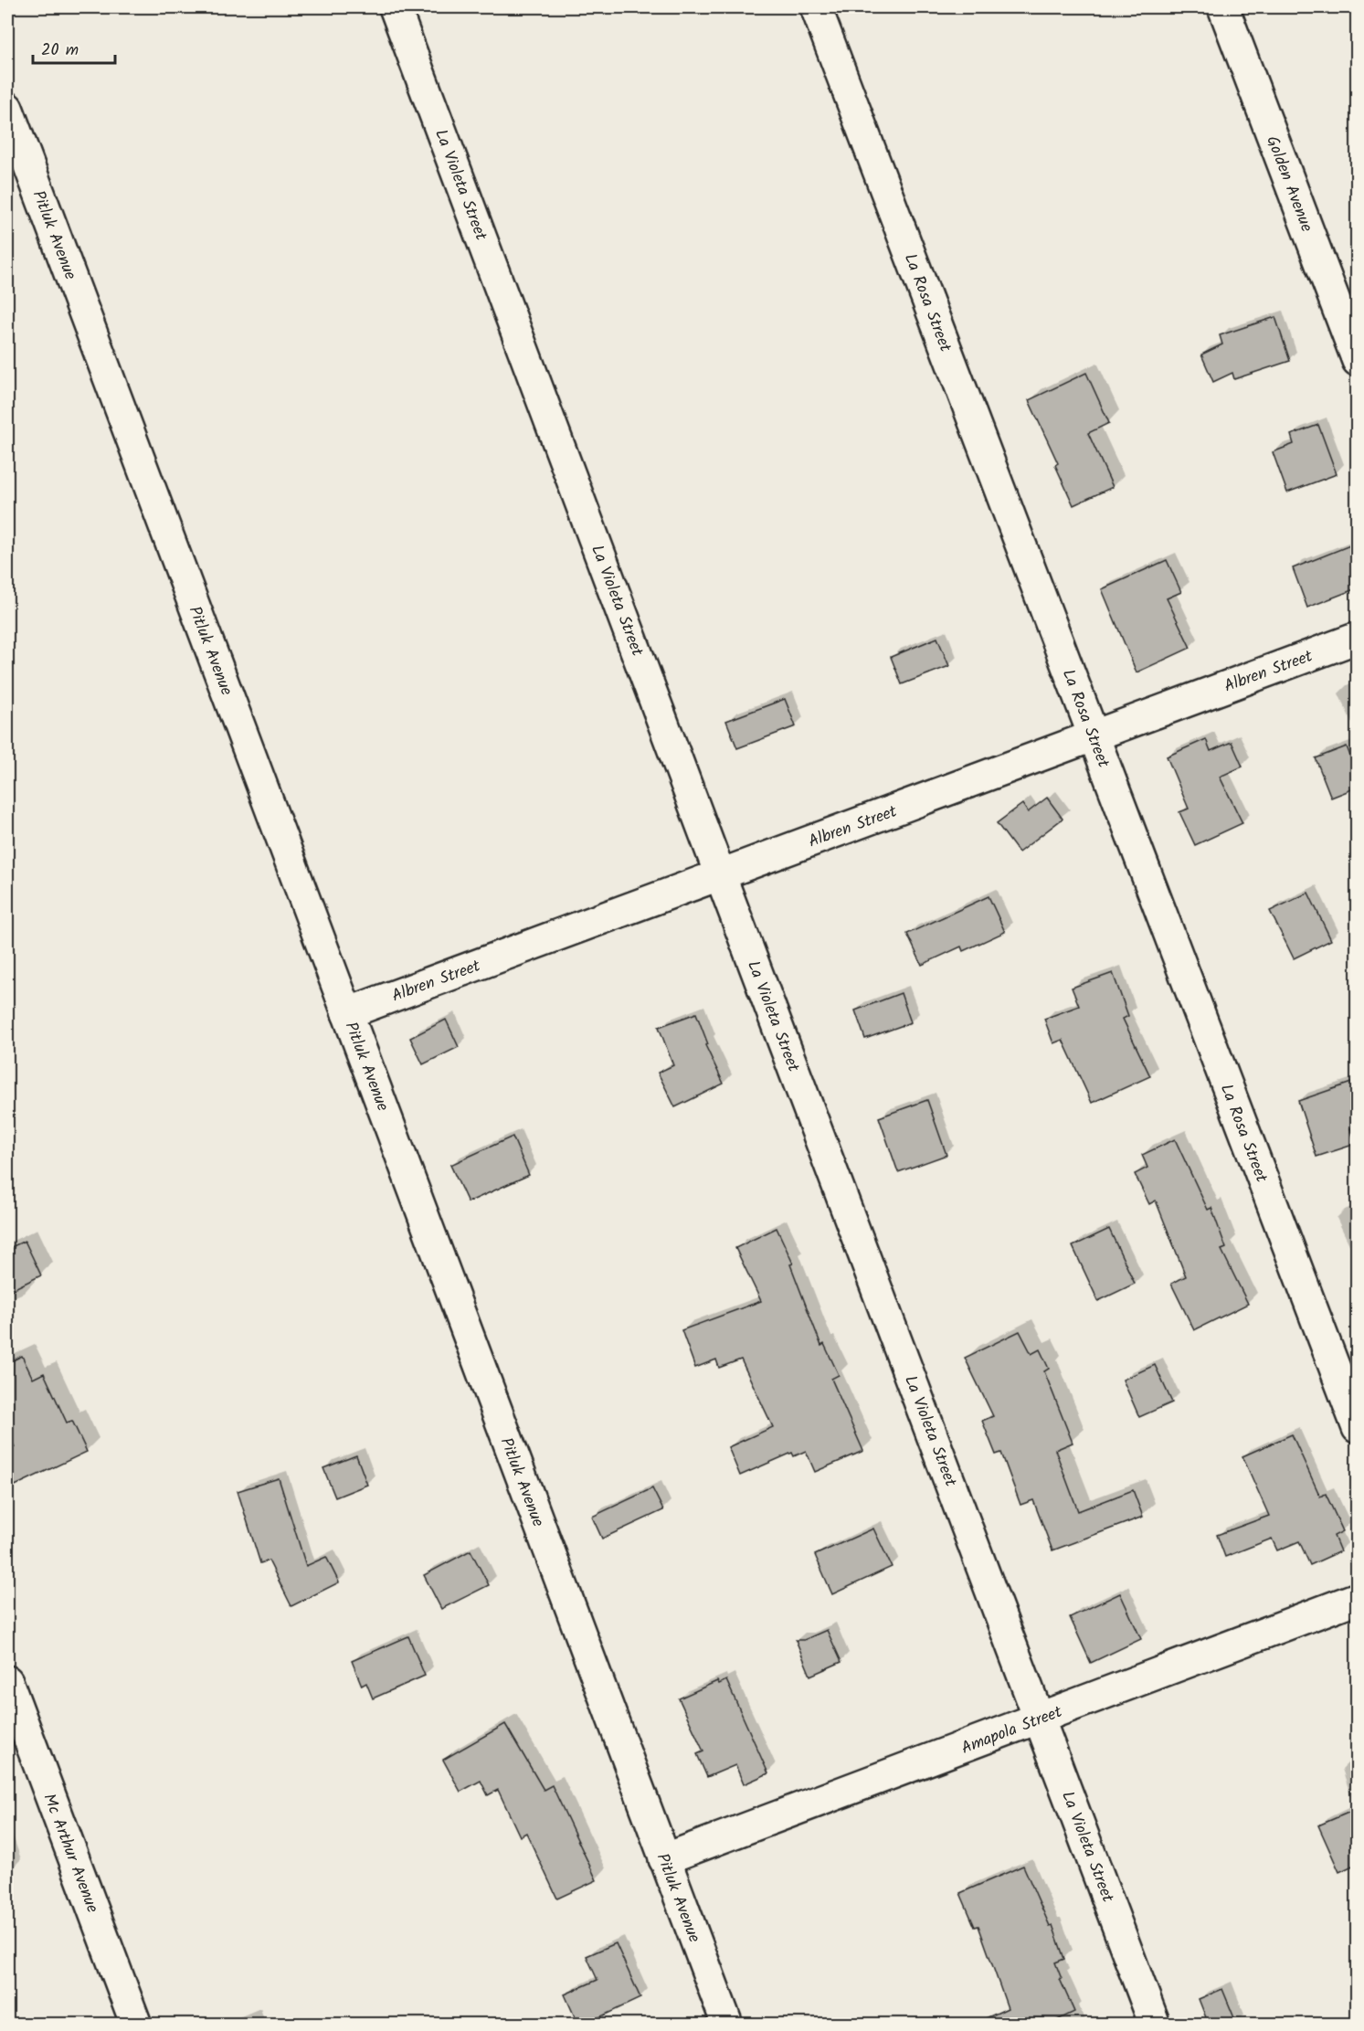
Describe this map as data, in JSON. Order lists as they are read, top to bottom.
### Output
{
  "streets": {
    "street": [
      "Golden Avenue",
      "La Violeta Street",
      "Pitluk Avenue",
      "La Rosa Street",
      "Albren Street",
      "Amapola Street",
      "Mc Arthur Avenue"
    ]
  },
  "crossings": [
    ["La Violeta Street", "Albren Street"],
    ["La Violeta Street", "Amapola Street"],
    ["Pitluk Avenue", "Albren Street"],
    ["Pitluk Avenue", "Amapola Street"],
    ["La Rosa Street", "Albren Street"]
  ],
  "scale_bar": "20 m"
}
